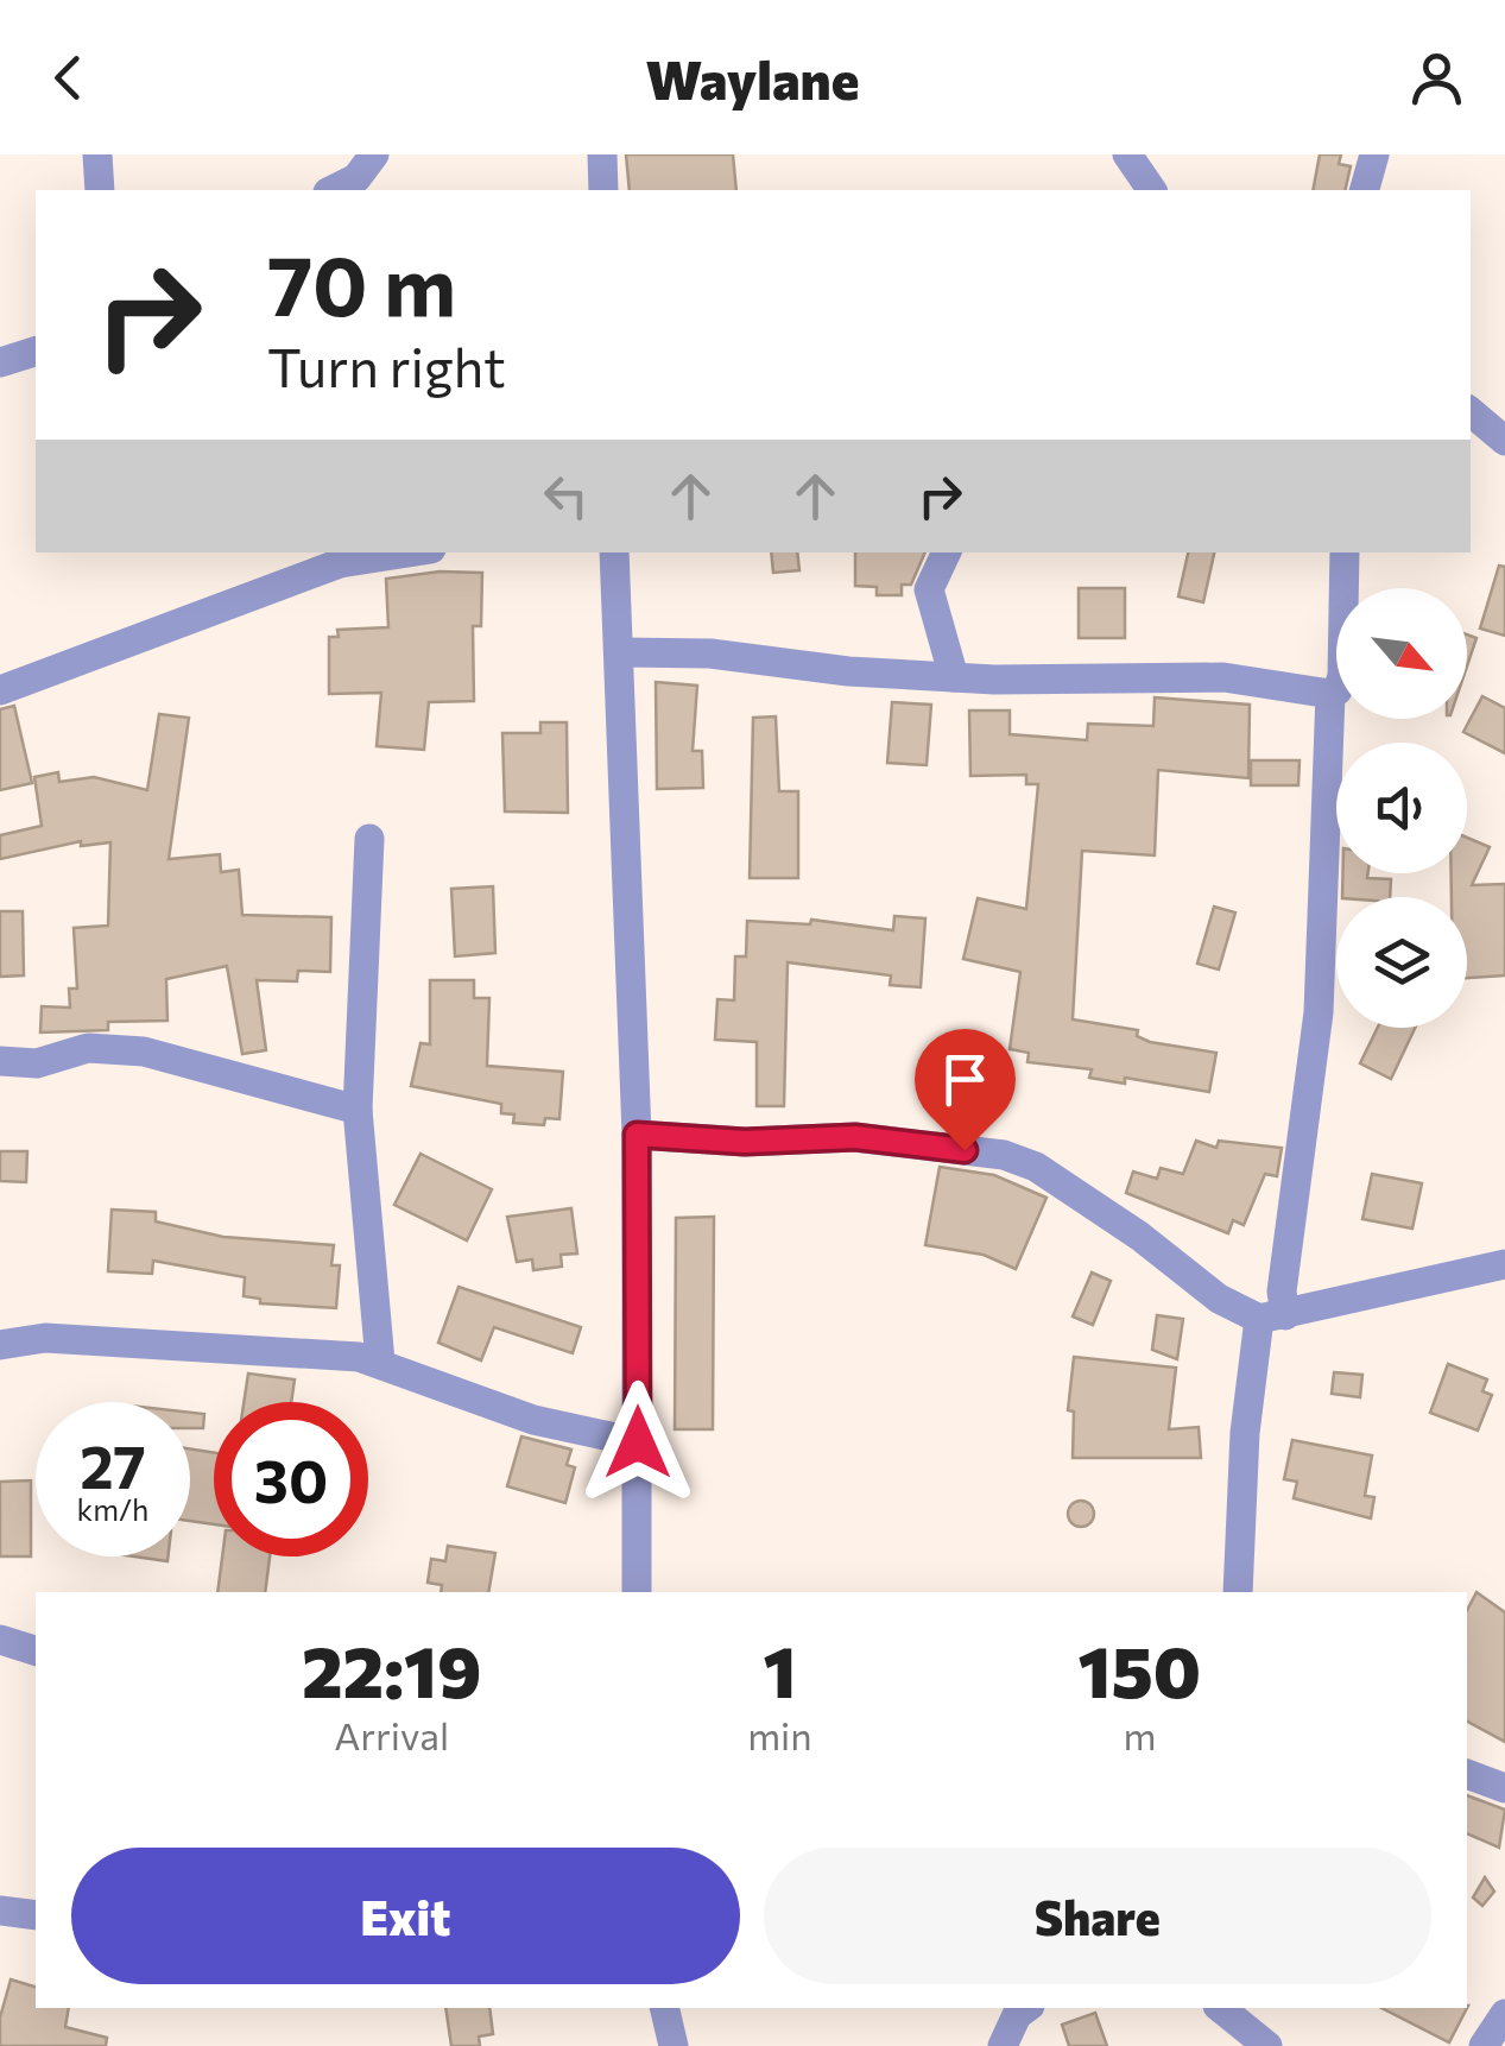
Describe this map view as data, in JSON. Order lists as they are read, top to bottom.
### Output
{
  "north": "bottom right",
  "page": {
    "header": "Waylane",
    "turn": ["70 m", "Turn right"],
    "speed": "27 km/h",
    "limit": "30",
    "eta": [
      "22:19",
      "Arrival",
      "1",
      "min",
      "150",
      "m"
    ],
    "buttons": ["Exit", "Share"]
  }
}
